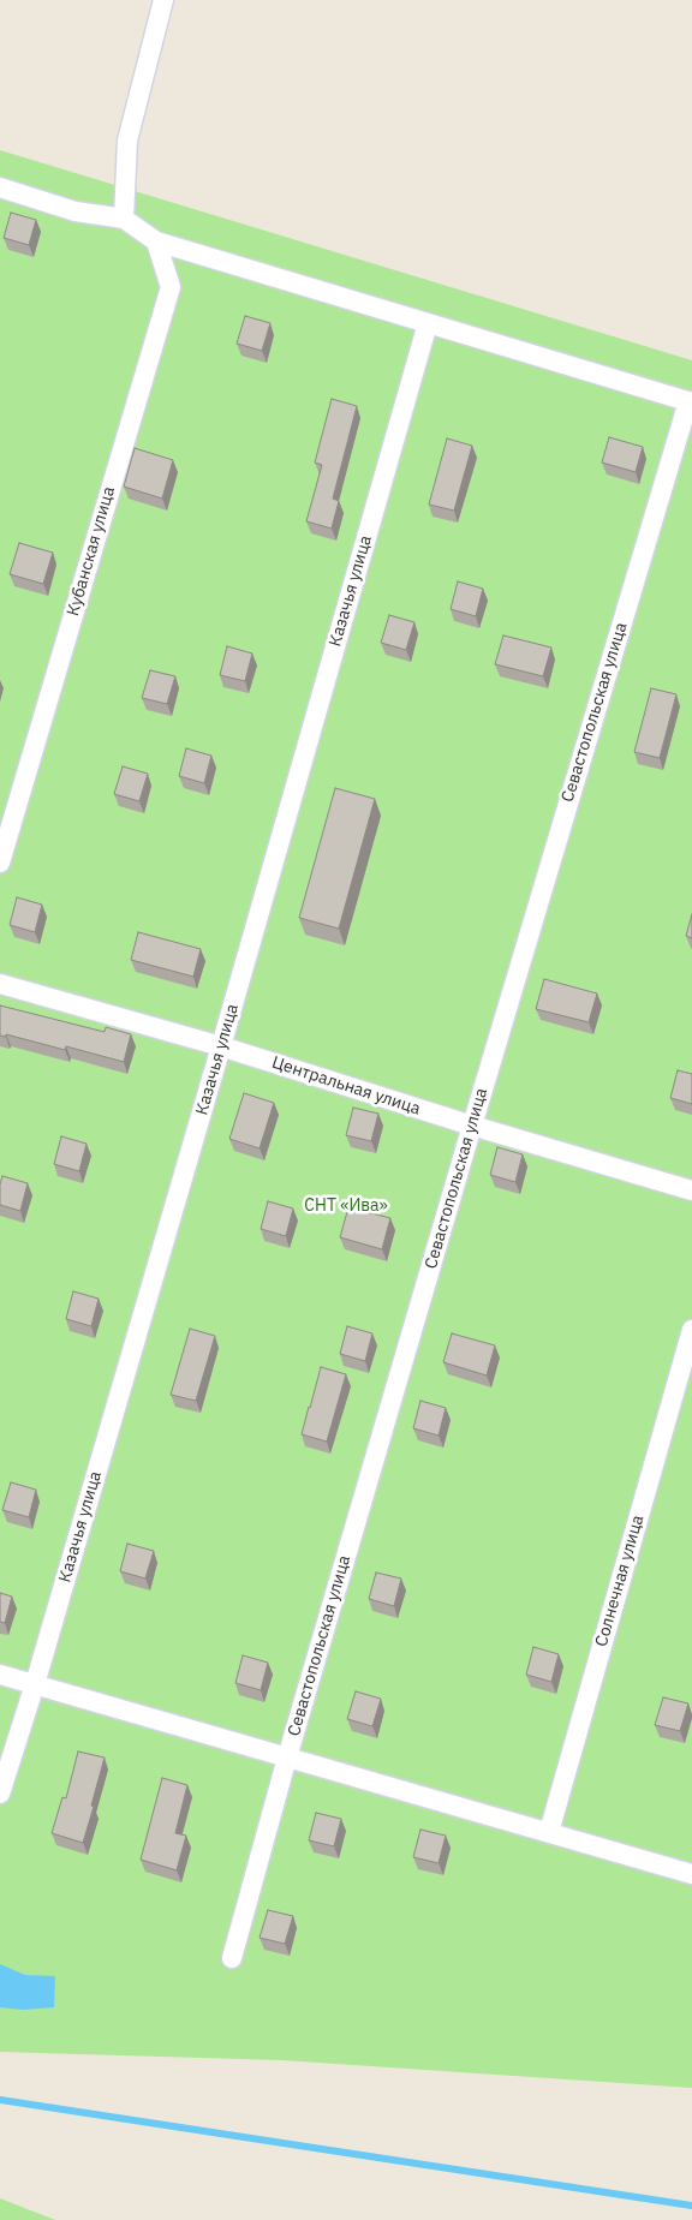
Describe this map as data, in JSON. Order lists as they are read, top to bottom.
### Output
{
  "streets": {
    "street": [
      "Кубанская улица",
      "Казачья улица",
      "Севастопольская улица",
      "Центральная улица",
      "Солнечная улица"
    ]
  },
  "crossings": [
    ["Казачья улица", "Центральная улица"],
    ["Севастопольская улица", "Центральная улица"]
  ],
  "parks": ["СНТ «Ива»"]
}
